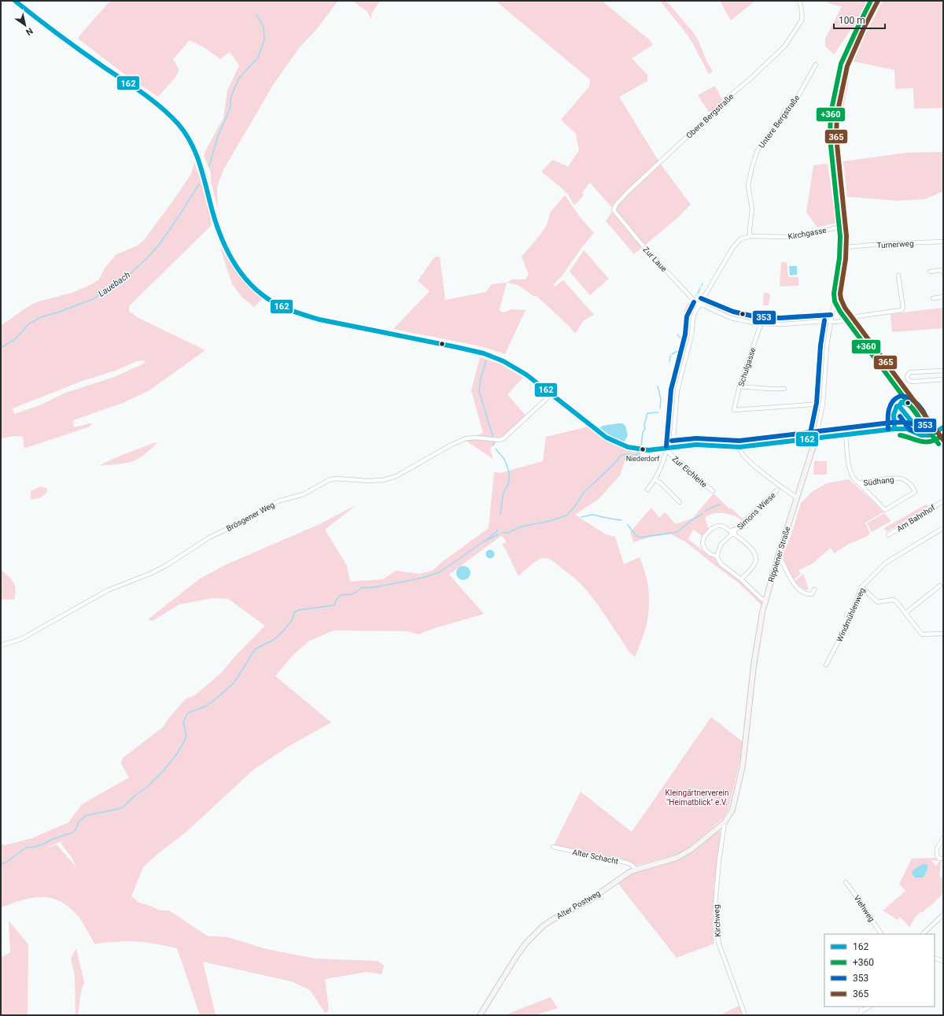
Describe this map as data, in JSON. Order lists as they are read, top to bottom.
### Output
{
  "streets": {
    "main road": ["Rippiener Straße", "Alter Postweg"],
    "street": [
      "Obere Bergstraße",
      "Untere Bergstraße",
      "Kirchgasse",
      "Turnerweg",
      "Zur Laue",
      "Schulgasse",
      "Zur Eichleite",
      "Südhang",
      "Simons Wiese",
      "Brösgener Weg",
      "Am Bahnhof",
      "Windmühlenweg",
      "Alter Schacht",
      "Viehweg",
      "Kirchweg"
    ]
  },
  "crossings": [
    ["Obere Bergstraße", "Zur Laue"],
    ["Untere Bergstraße", "Kirchgasse"],
    ["Zur Laue", "Schulgasse"],
    ["Zur Laue", "Rippiener Straße"],
    ["Schulgasse", "Rippiener Straße"],
    ["Simons Wiese", "Rippiener Straße"],
    ["Rippiener Straße", "Alter Postweg"],
    ["Rippiener Straße", "Kirchweg"],
    ["Alter Schacht", "Alter Postweg"],
    ["Alter Postweg", "Kirchweg"]
  ],
  "water": ["Lauebach"],
  "parks": ["Kleingärtnerverein \"Heimatblick\" e.V."],
  "places": ["Niederdorf"],
  "lines": [
    "transit line 162",
    "transit line +360",
    "transit line 365",
    "transit line 353"
  ],
  "legend": [
    "162",
    "+360",
    "353",
    "365"
  ],
  "scale_bar": "100 m",
  "north": "bottom right"
}
